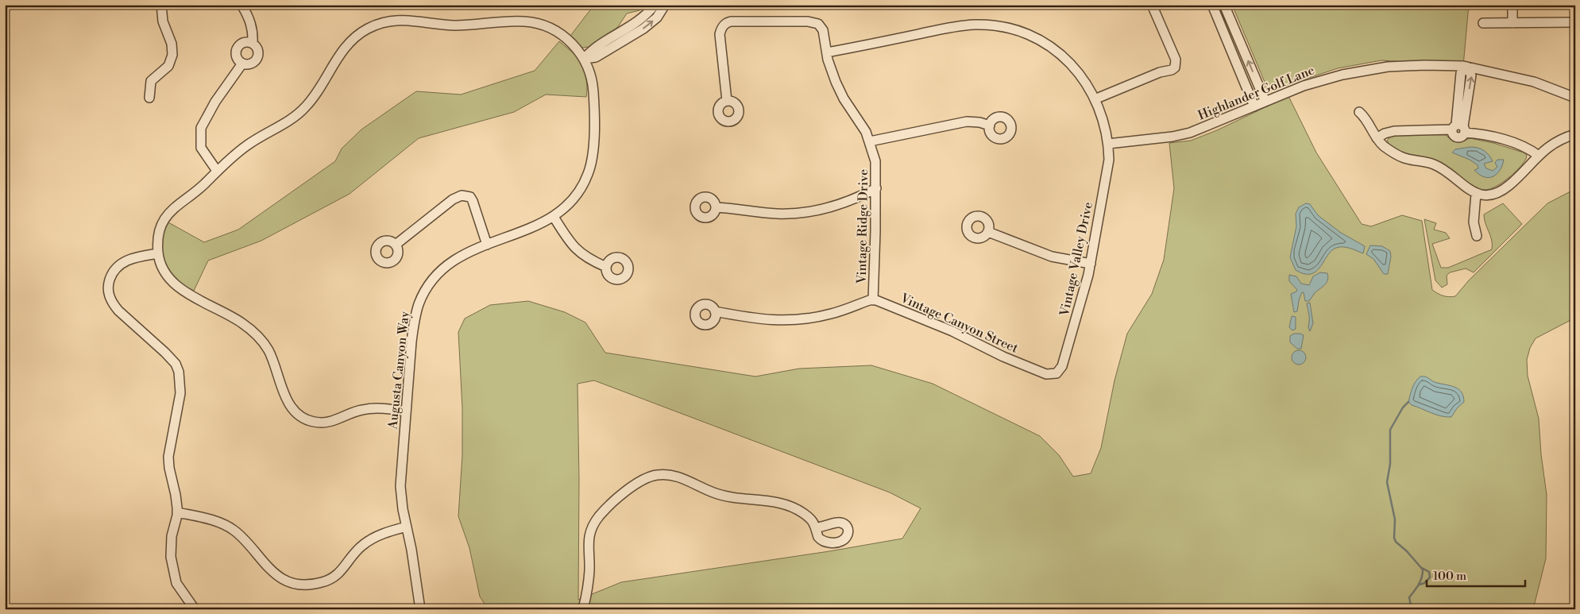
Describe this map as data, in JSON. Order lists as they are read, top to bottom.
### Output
{
  "streets": {
    "street": [
      "Highlander Golf Lane",
      "Vintage Ridge Drive",
      "Vintage Valley Drive",
      "Vintage Canyon Street",
      "Augusta Canyon Way"
    ]
  },
  "crossings": [
    ["Highlander Golf Lane", "Vintage Valley Drive"],
    ["Vintage Ridge Drive", "Vintage Valley Drive"],
    ["Vintage Ridge Drive", "Vintage Canyon Street"],
    ["Vintage Valley Drive", "Vintage Canyon Street"]
  ],
  "scale_bar": "100 m"
}
